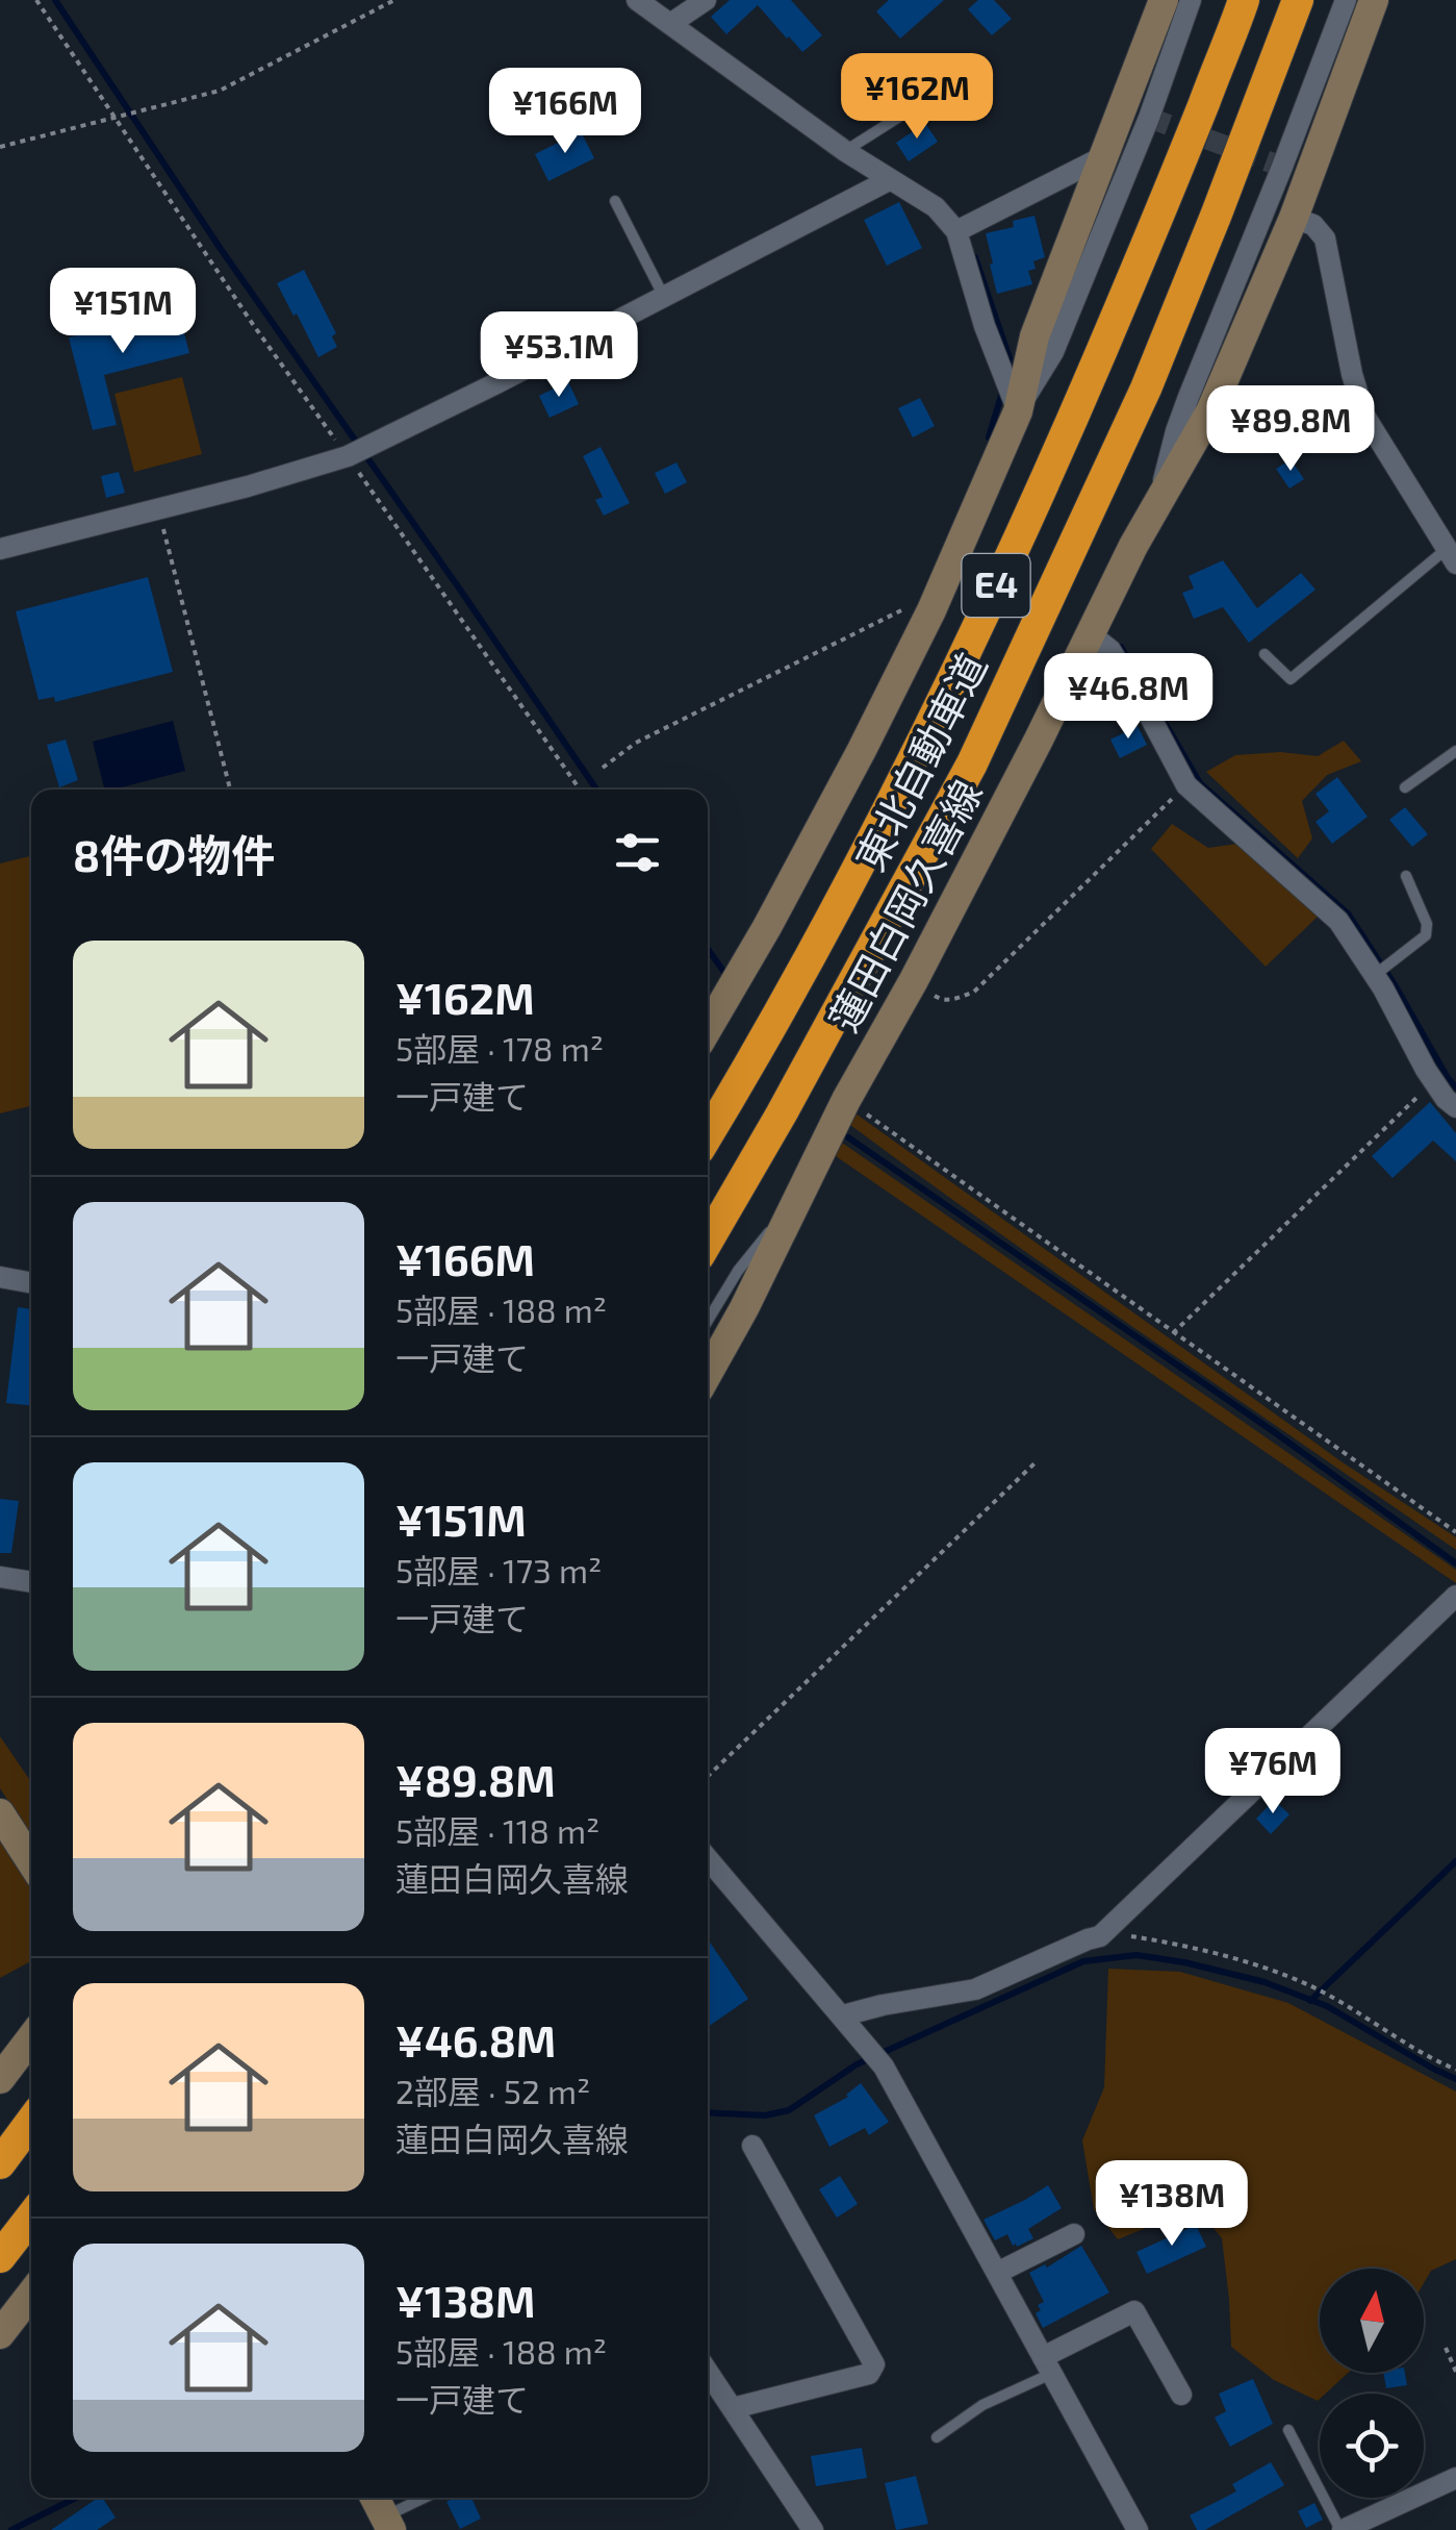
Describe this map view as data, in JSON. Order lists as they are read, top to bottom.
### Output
{
  "streets": {
    "highway": ["E4", "東北自動車道"],
    "main road": ["蓮田白岡久喜線"]
  },
  "north": "top",
  "page": {
    "price": [
      "¥162M",
      "¥166M",
      "¥151M",
      "¥53.1M",
      "¥89.8M",
      "¥46.8M",
      "¥76M",
      "¥138M"
    ],
    "heading": "8件の物件",
    "list": [
      {
        "name": "¥162M",
        "note": "5部屋 · 178 m² · 一戸建て"
      },
      {
        "name": "¥166M",
        "note": "5部屋 · 188 m² · 一戸建て"
      },
      {
        "name": "¥151M",
        "note": "5部屋 · 173 m² · 一戸建て"
      },
      {
        "name": "¥89.8M",
        "note": "5部屋 · 118 m² · 蓮田白岡久喜線"
      },
      {
        "name": "¥46.8M",
        "note": "2部屋 · 52 m² · 蓮田白岡久喜線"
      },
      {
        "name": "¥138M",
        "note": "5部屋 · 188 m² · 一戸建て"
      }
    ]
  }
}
